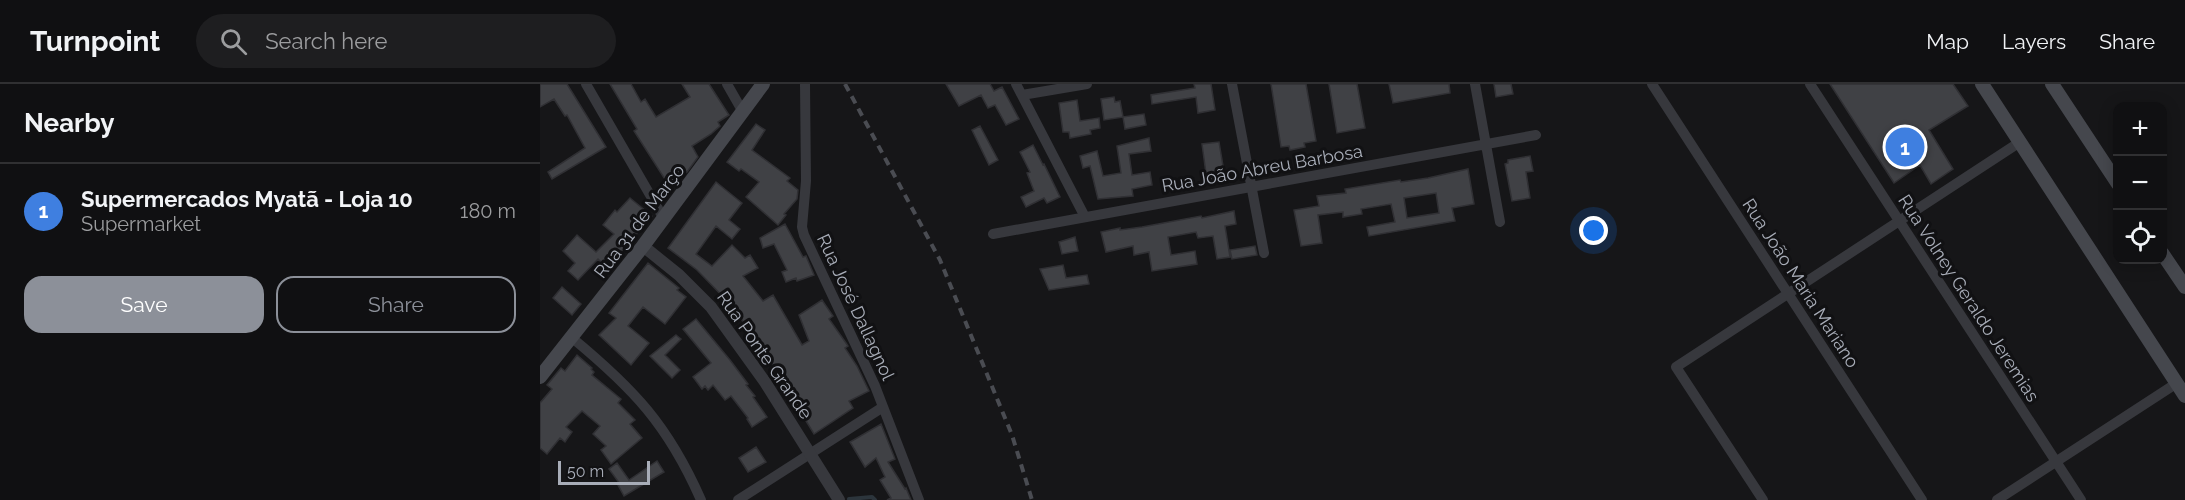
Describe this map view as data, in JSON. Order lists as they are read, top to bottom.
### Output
{
  "streets": {
    "main road": ["Rua 31 de Março"],
    "street": [
      "Rua João Abreu Barbosa",
      "Rua João Maria Mariano",
      "Rua Volney Geraldo Jeremias",
      "Rua José Dallagnol",
      "Rua Ponte Grande"
    ]
  },
  "crossings": [
    ["Rua 31 de Março", "Rua Ponte Grande"]
  ],
  "scale_bar": "50 m",
  "page": {
    "header": "Turnpoint",
    "search": "Search here",
    "nav": ["Map", "Layers", "Share"],
    "heading": "Nearby",
    "map_buttons": ["+", "−"],
    "pins": "1",
    "list": [
      {
        "mark": "1",
        "name": "Supermercados Myatã - Loja 10",
        "note": "Supermarket",
        "value": "180 m"
      }
    ],
    "buttons": ["Save", "Share"],
    "scale": "50 m"
  }
}
